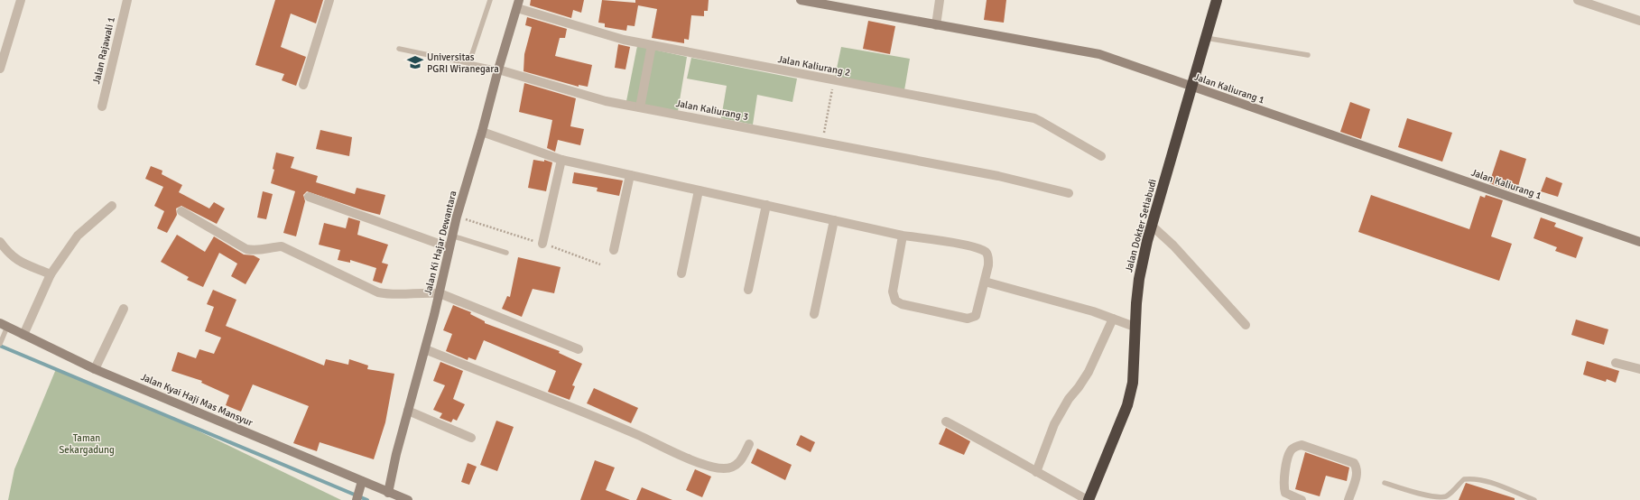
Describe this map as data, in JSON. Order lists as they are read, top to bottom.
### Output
{
  "streets": {
    "highway": ["Jalan Dokter Setiabudi"],
    "main road": ["Jalan Kaliurang 1", "Jalan Ki Hajar Dewantara", "Jalan Kyai Haji Mas Mansyur"],
    "street": ["Jalan Rajawali 1", "Jalan Kaliurang 2", "Jalan Kaliurang 3"]
  },
  "crossings": [
    ["Jalan Kaliurang 2", "Jalan Ki Hajar Dewantara"],
    ["Jalan Kaliurang 1", "Jalan Dokter Setiabudi"],
    ["Jalan Kaliurang 3", "Jalan Ki Hajar Dewantara"],
    ["Jalan Ki Hajar Dewantara", "Jalan Kyai Haji Mas Mansyur"]
  ],
  "parks": ["Taman Sekargadung"],
  "places": {
    "school or university": ["Universitas PGRI Wiranegara"]
  }
}
